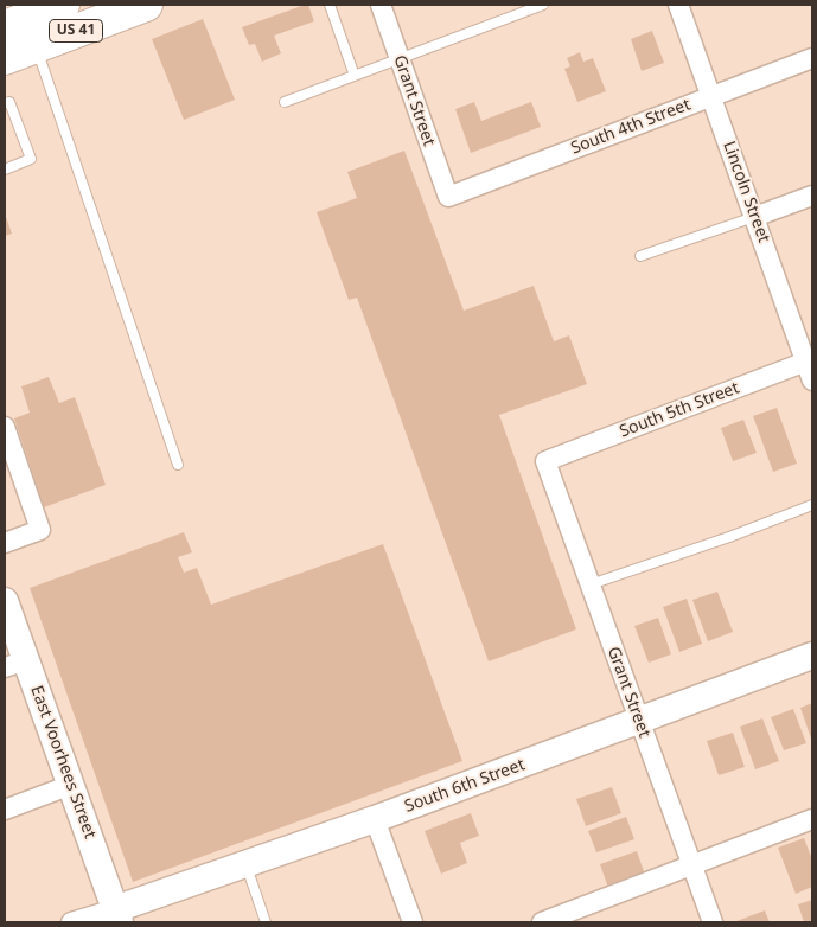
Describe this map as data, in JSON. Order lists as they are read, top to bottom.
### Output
{
  "streets": {
    "highway": ["US 41"],
    "street": [
      "Grant Street",
      "South 4th Street",
      "Lincoln Street",
      "South 5th Street",
      "East Voorhees Street",
      "South 6th Street"
    ]
  },
  "crossings": [
    ["Grant Street", "South 4th Street"],
    ["Grant Street", "South 5th Street"],
    ["Grant Street", "South 6th Street"],
    ["South 4th Street", "Lincoln Street"],
    ["Lincoln Street", "South 5th Street"],
    ["East Voorhees Street", "South 6th Street"]
  ]
}
